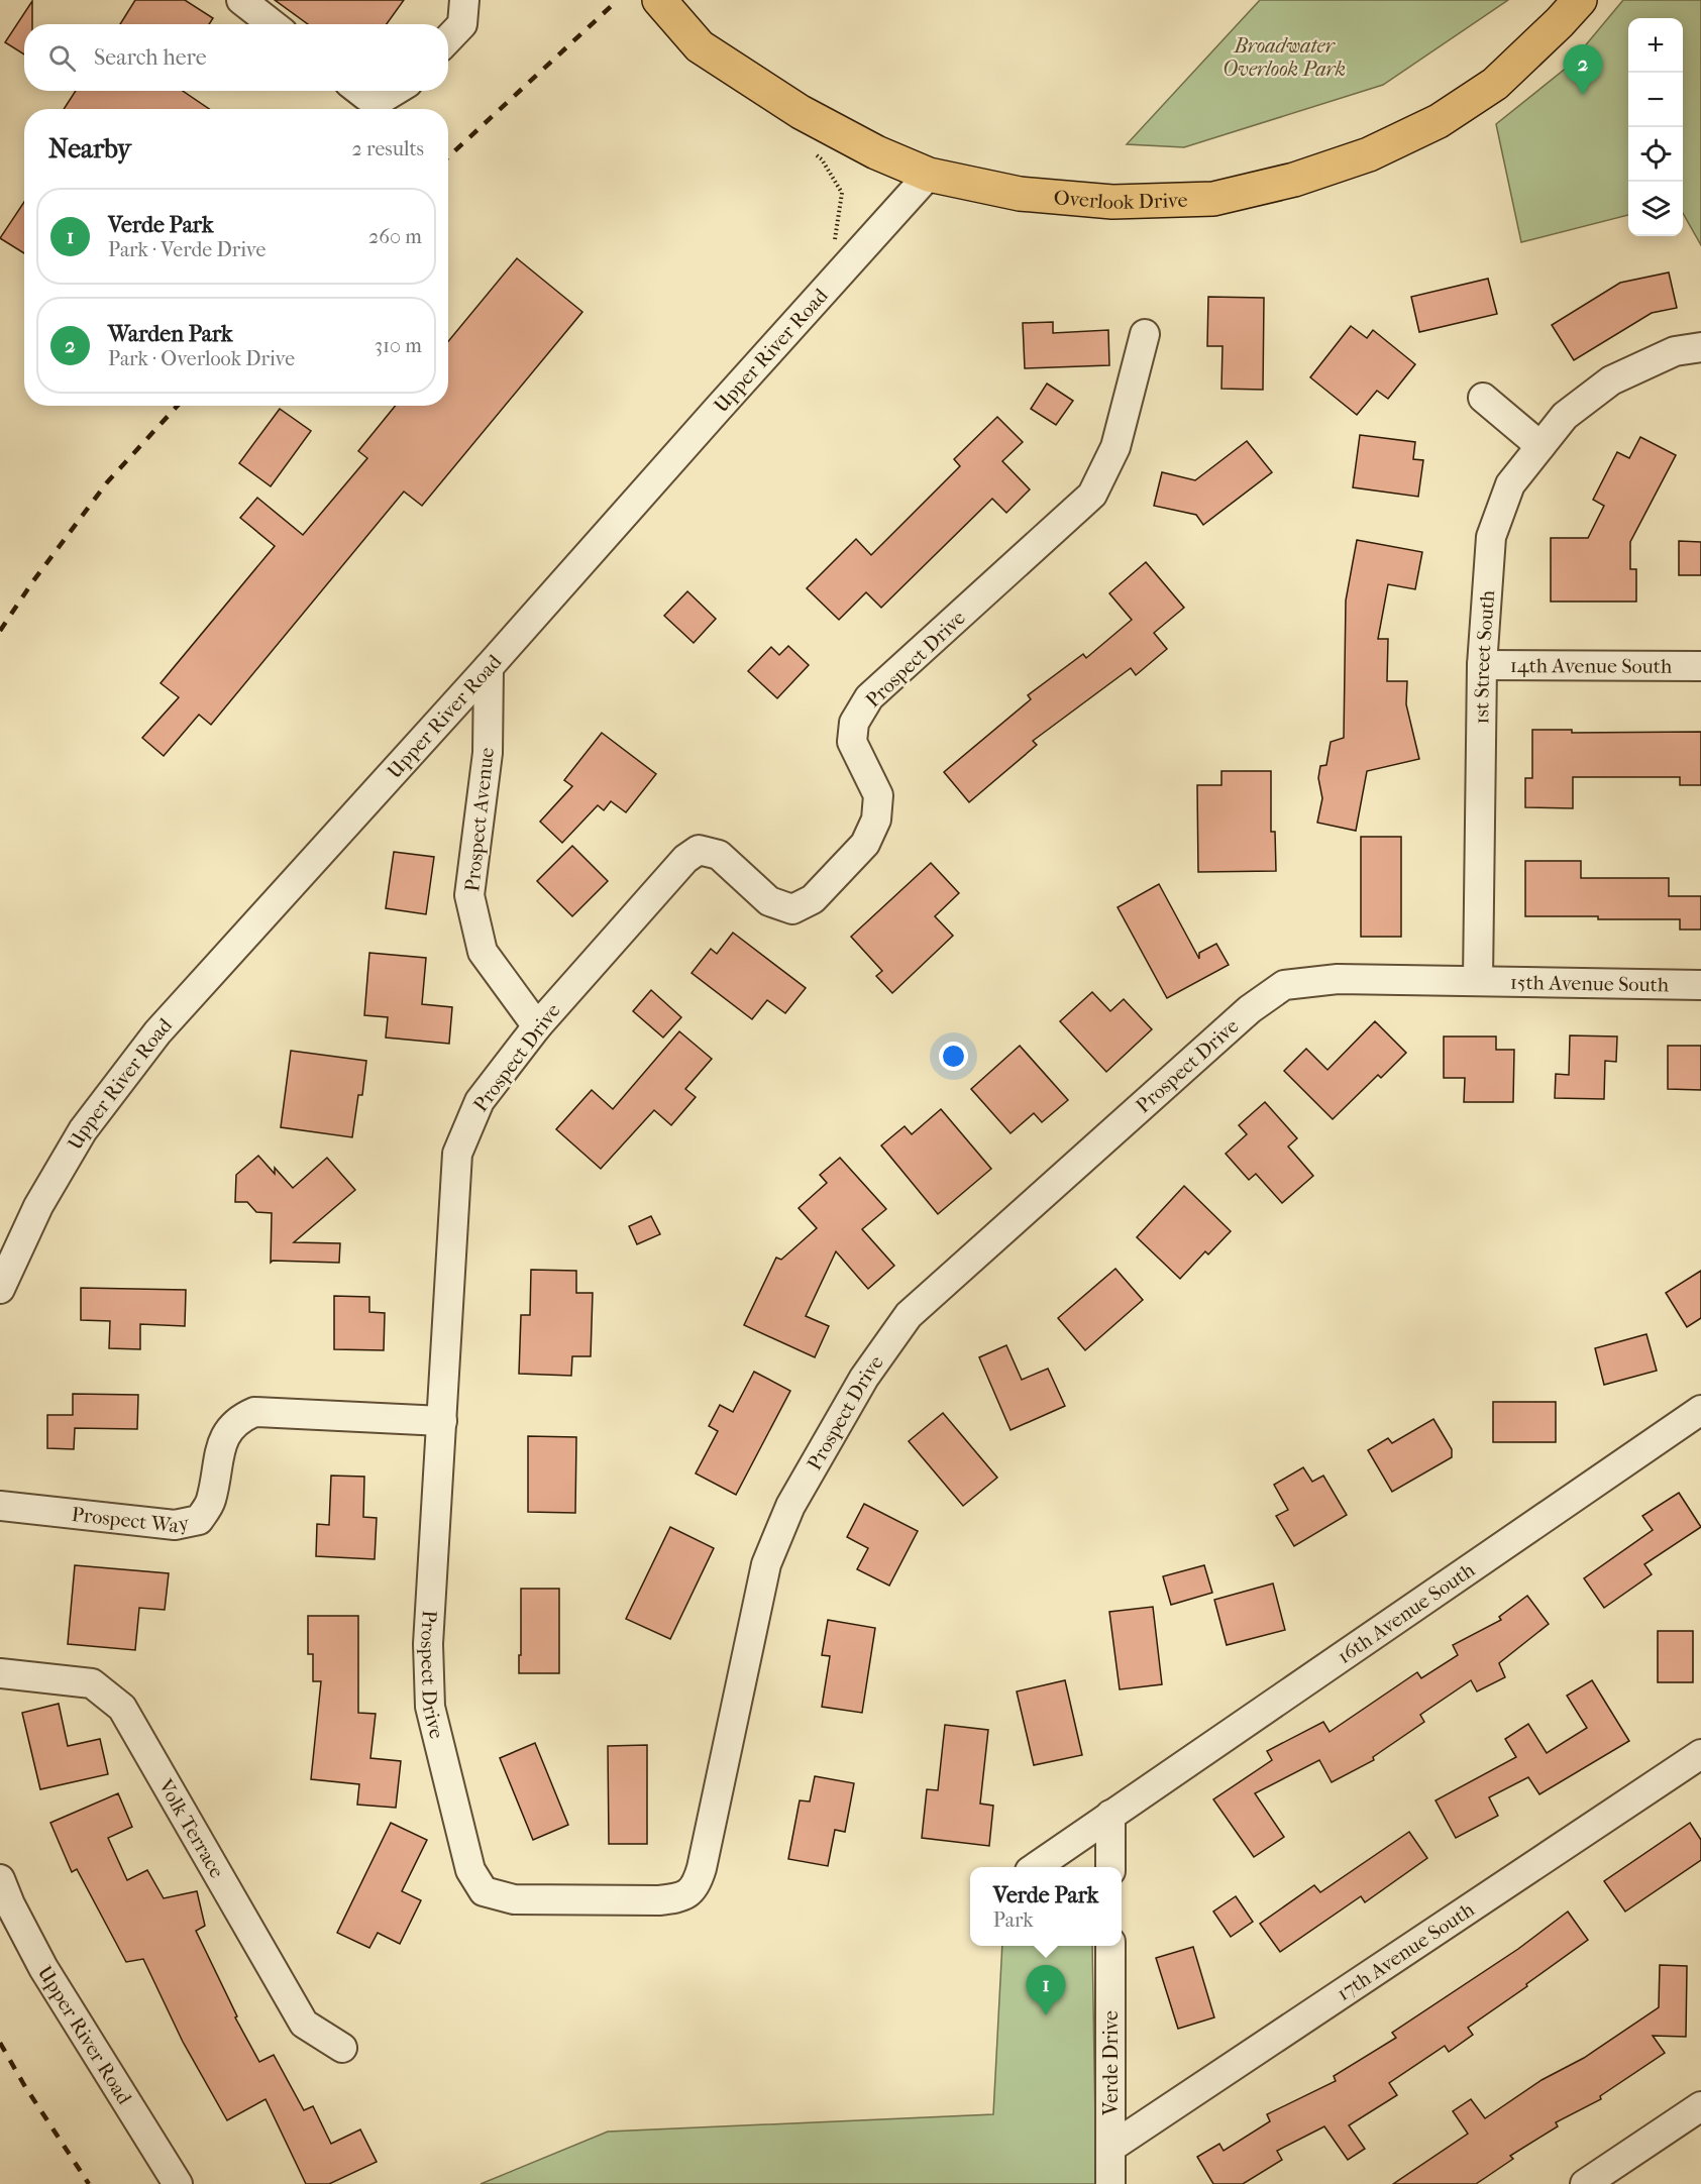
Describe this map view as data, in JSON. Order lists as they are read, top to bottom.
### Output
{
  "streets": {
    "main road": ["Overlook Drive"],
    "street": [
      "Upper River Road",
      "1st Street South",
      "Prospect Drive",
      "14th Avenue South",
      "Prospect Avenue",
      "15th Avenue South",
      "Prospect Way",
      "16th Avenue South",
      "Volk Terrace",
      "17th Avenue South",
      "Verde Drive"
    ]
  },
  "crossings": [
    ["Overlook Drive", "Upper River Road"],
    ["Upper River Road", "Prospect Avenue"],
    ["1st Street South", "Prospect Drive"],
    ["1st Street South", "14th Avenue South"],
    ["1st Street South", "15th Avenue South"],
    ["Prospect Drive", "Prospect Avenue"],
    ["Prospect Drive", "15th Avenue South"],
    ["Prospect Drive", "Prospect Way"],
    ["17th Avenue South", "Verde Drive"]
  ],
  "parks": ["Broadwater Overlook Park"],
  "page": {
    "map_buttons": ["+", "−"],
    "search": "Search here",
    "pins": ["2", "1"],
    "heading": ["Nearby", "2 results"],
    "list": [
      {
        "mark": "1",
        "name": "Verde Park",
        "note": "Park · Verde Drive",
        "value": "260 m"
      },
      {
        "mark": "2",
        "name": "Warden Park",
        "note": "Park · Overlook Drive",
        "value": "310 m"
      }
    ],
    "popup": ["Verde Park", "Park"]
  }
}
